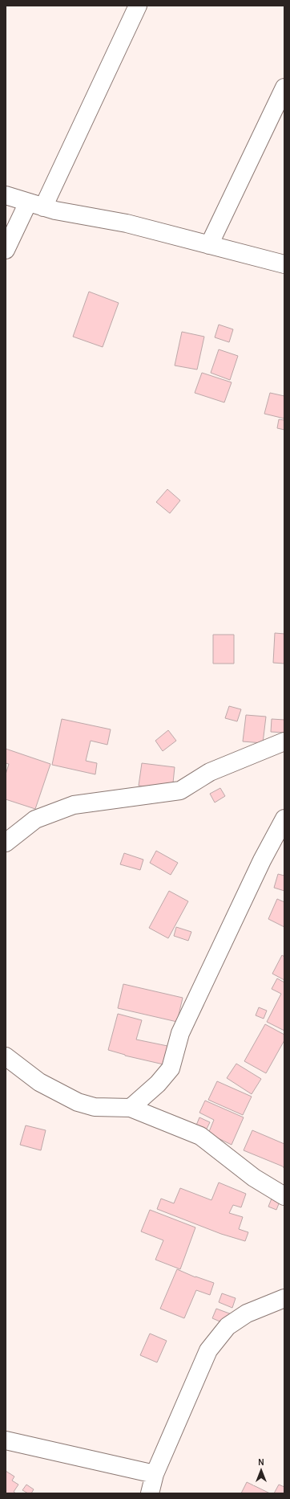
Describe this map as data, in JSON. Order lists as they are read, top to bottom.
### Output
{
  "north": "top"
}
